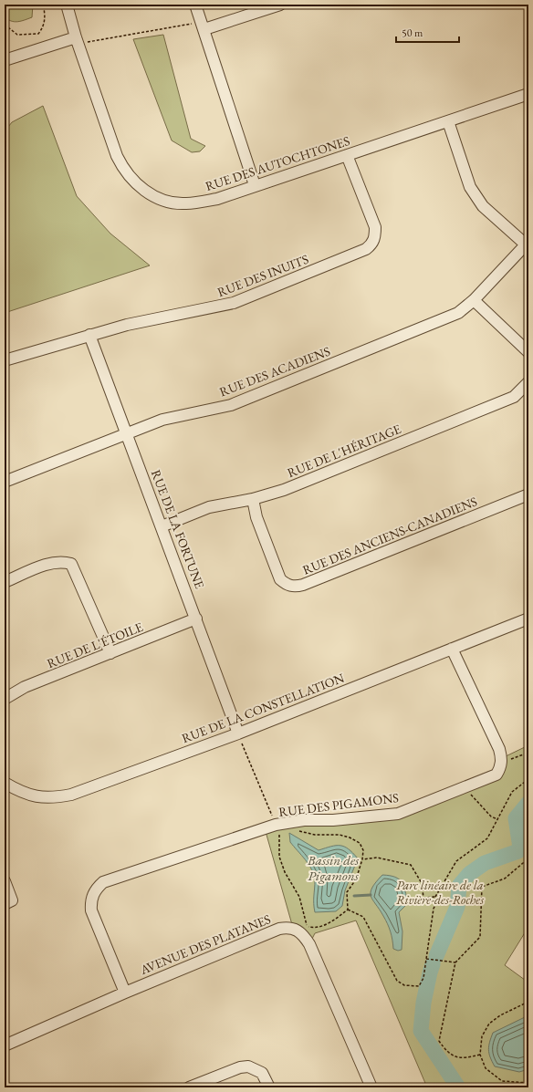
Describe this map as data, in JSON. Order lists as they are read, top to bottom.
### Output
{
  "streets": {
    "street": [
      "RUE DES AUTOCHTONES",
      "RUE DES INUITS",
      "RUE DES ACADIENS",
      "RUE DE L'HÉRITAGE",
      "RUE DE LA FORTUNE",
      "RUE DES ANCIENS-CANADIENS",
      "RUE DE L'ÉTOILE",
      "RUE DE LA CONSTELLATION",
      "RUE DES PIGAMONS",
      "AVENUE DES PLATANES"
    ]
  },
  "crossings": [
    ["RUE DES AUTOCHTONES", "RUE DES INUITS"],
    ["RUE DES INUITS", "RUE DE LA FORTUNE"],
    ["RUE DES ACADIENS", "RUE DE LA FORTUNE"],
    ["RUE DE L'HÉRITAGE", "RUE DE LA FORTUNE"],
    ["RUE DE L'HÉRITAGE", "RUE DES ANCIENS-CANADIENS"],
    ["RUE DE LA FORTUNE", "RUE DE L'ÉTOILE"],
    ["RUE DE LA FORTUNE", "RUE DE LA CONSTELLATION"],
    ["RUE DES PIGAMONS", "AVENUE DES PLATANES"]
  ],
  "water": ["Bassin des Pigamons"],
  "parks": ["Parc linéaire de la Rivière-des-Roches"],
  "scale_bar": "50 m"
}
